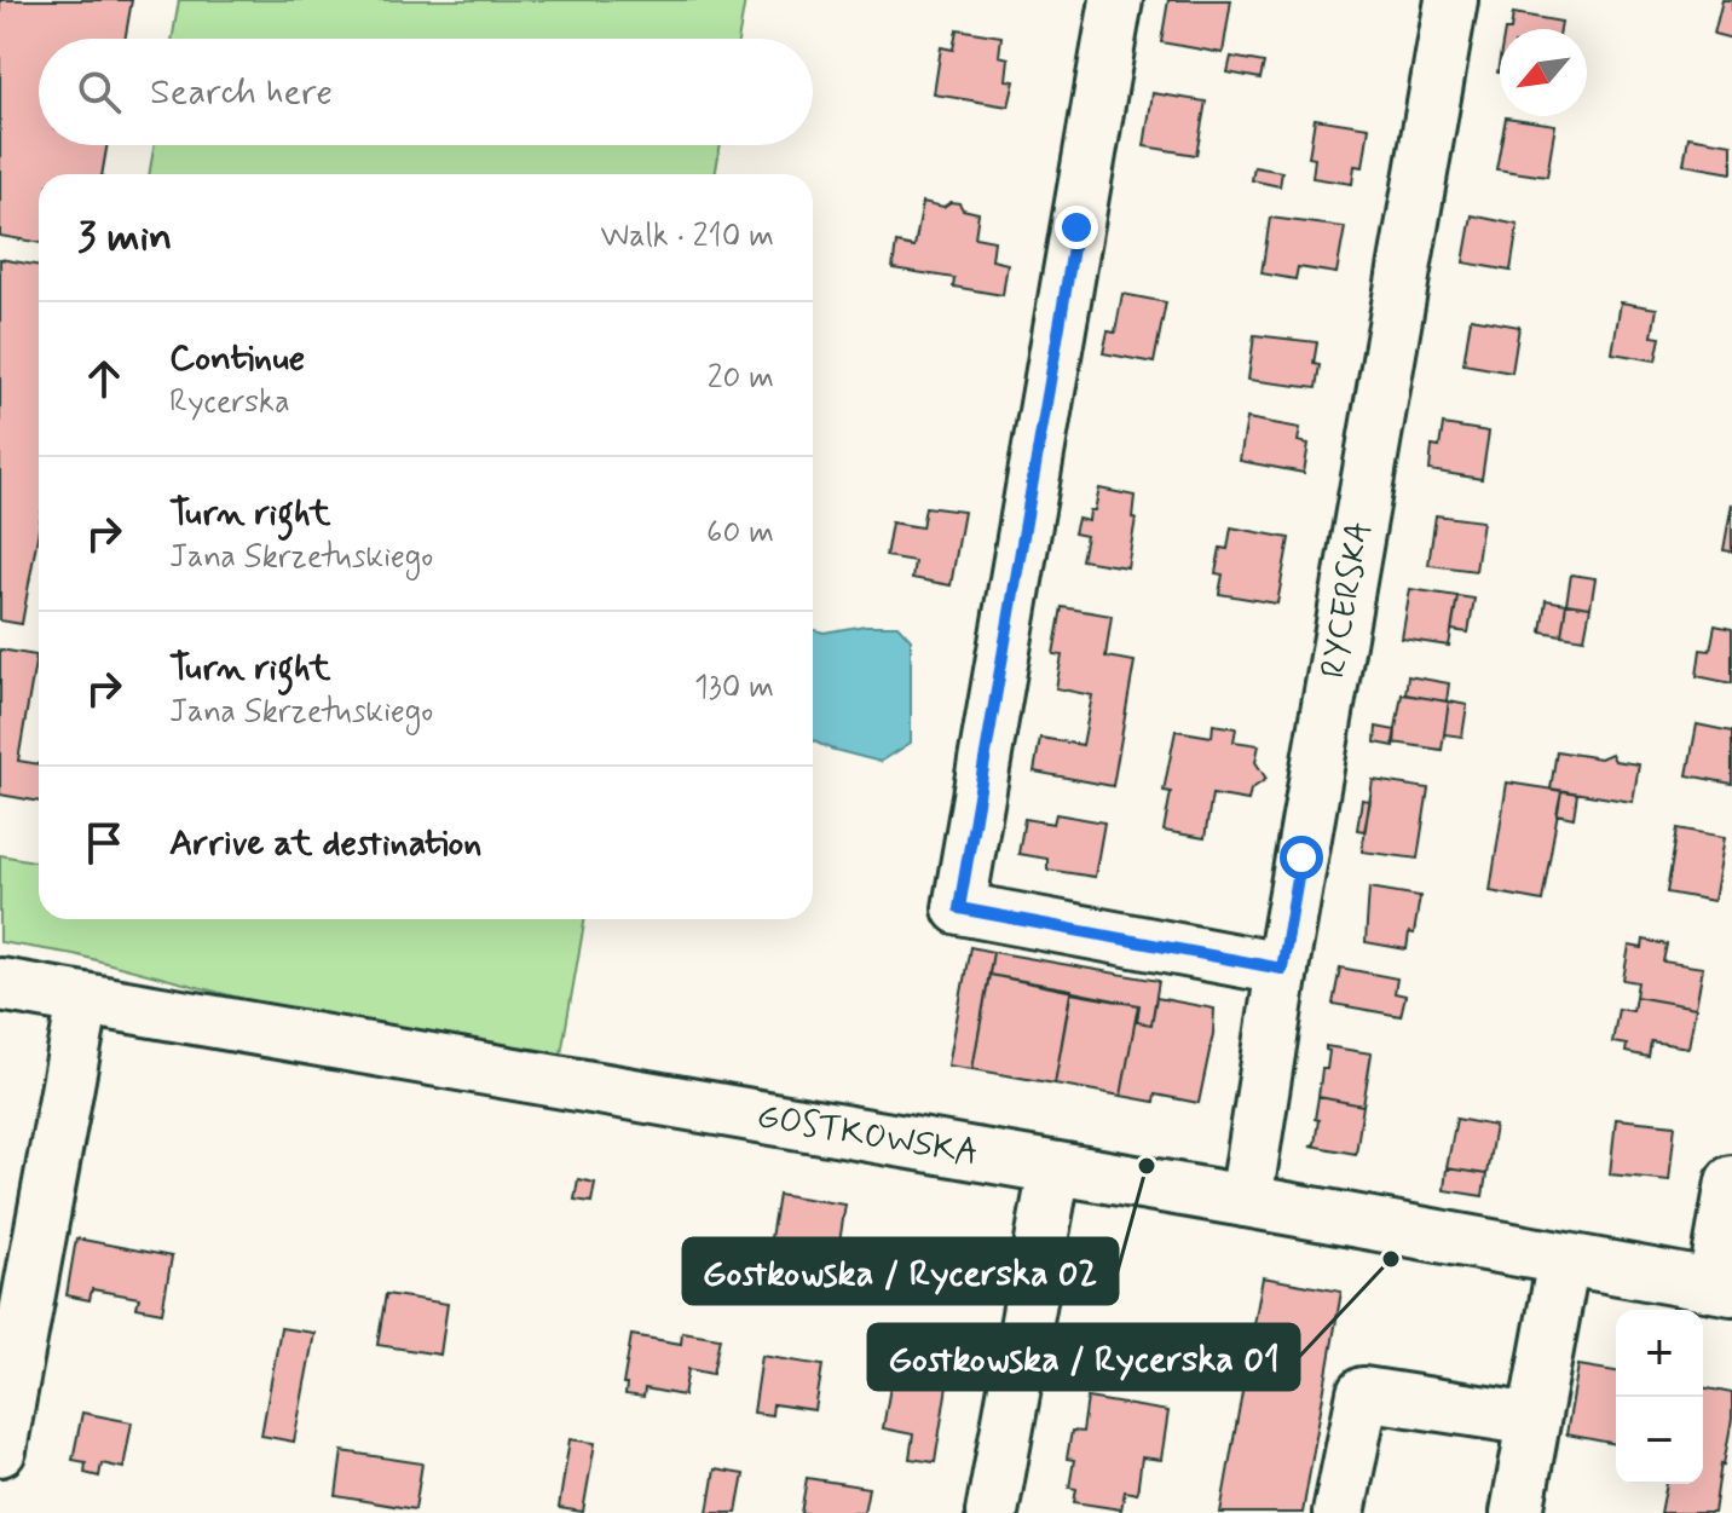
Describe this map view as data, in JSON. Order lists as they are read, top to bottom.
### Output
{
  "streets": {
    "street": ["RYCERSKA", "GOSTKOWSKA"]
  },
  "crossings": [
    ["RYCERSKA", "GOSTKOWSKA"]
  ],
  "places": ["Gostkowska / Rycerska 02", "Gostkowska / Rycerska 01"],
  "north": "bottom left",
  "page": {
    "search": "Search here",
    "heading": ["3 min", "Walk · 210 m"],
    "list": [
      ["Continue", "Rycerska", "20 m"],
      ["Turn right", "Jana Skrzetuskiego", "60 m"],
      ["Turn right", "Jana Skrzetuskiego", "130 m"],
      "Arrive at destination"
    ],
    "map_buttons": ["+", "−"]
  }
}
